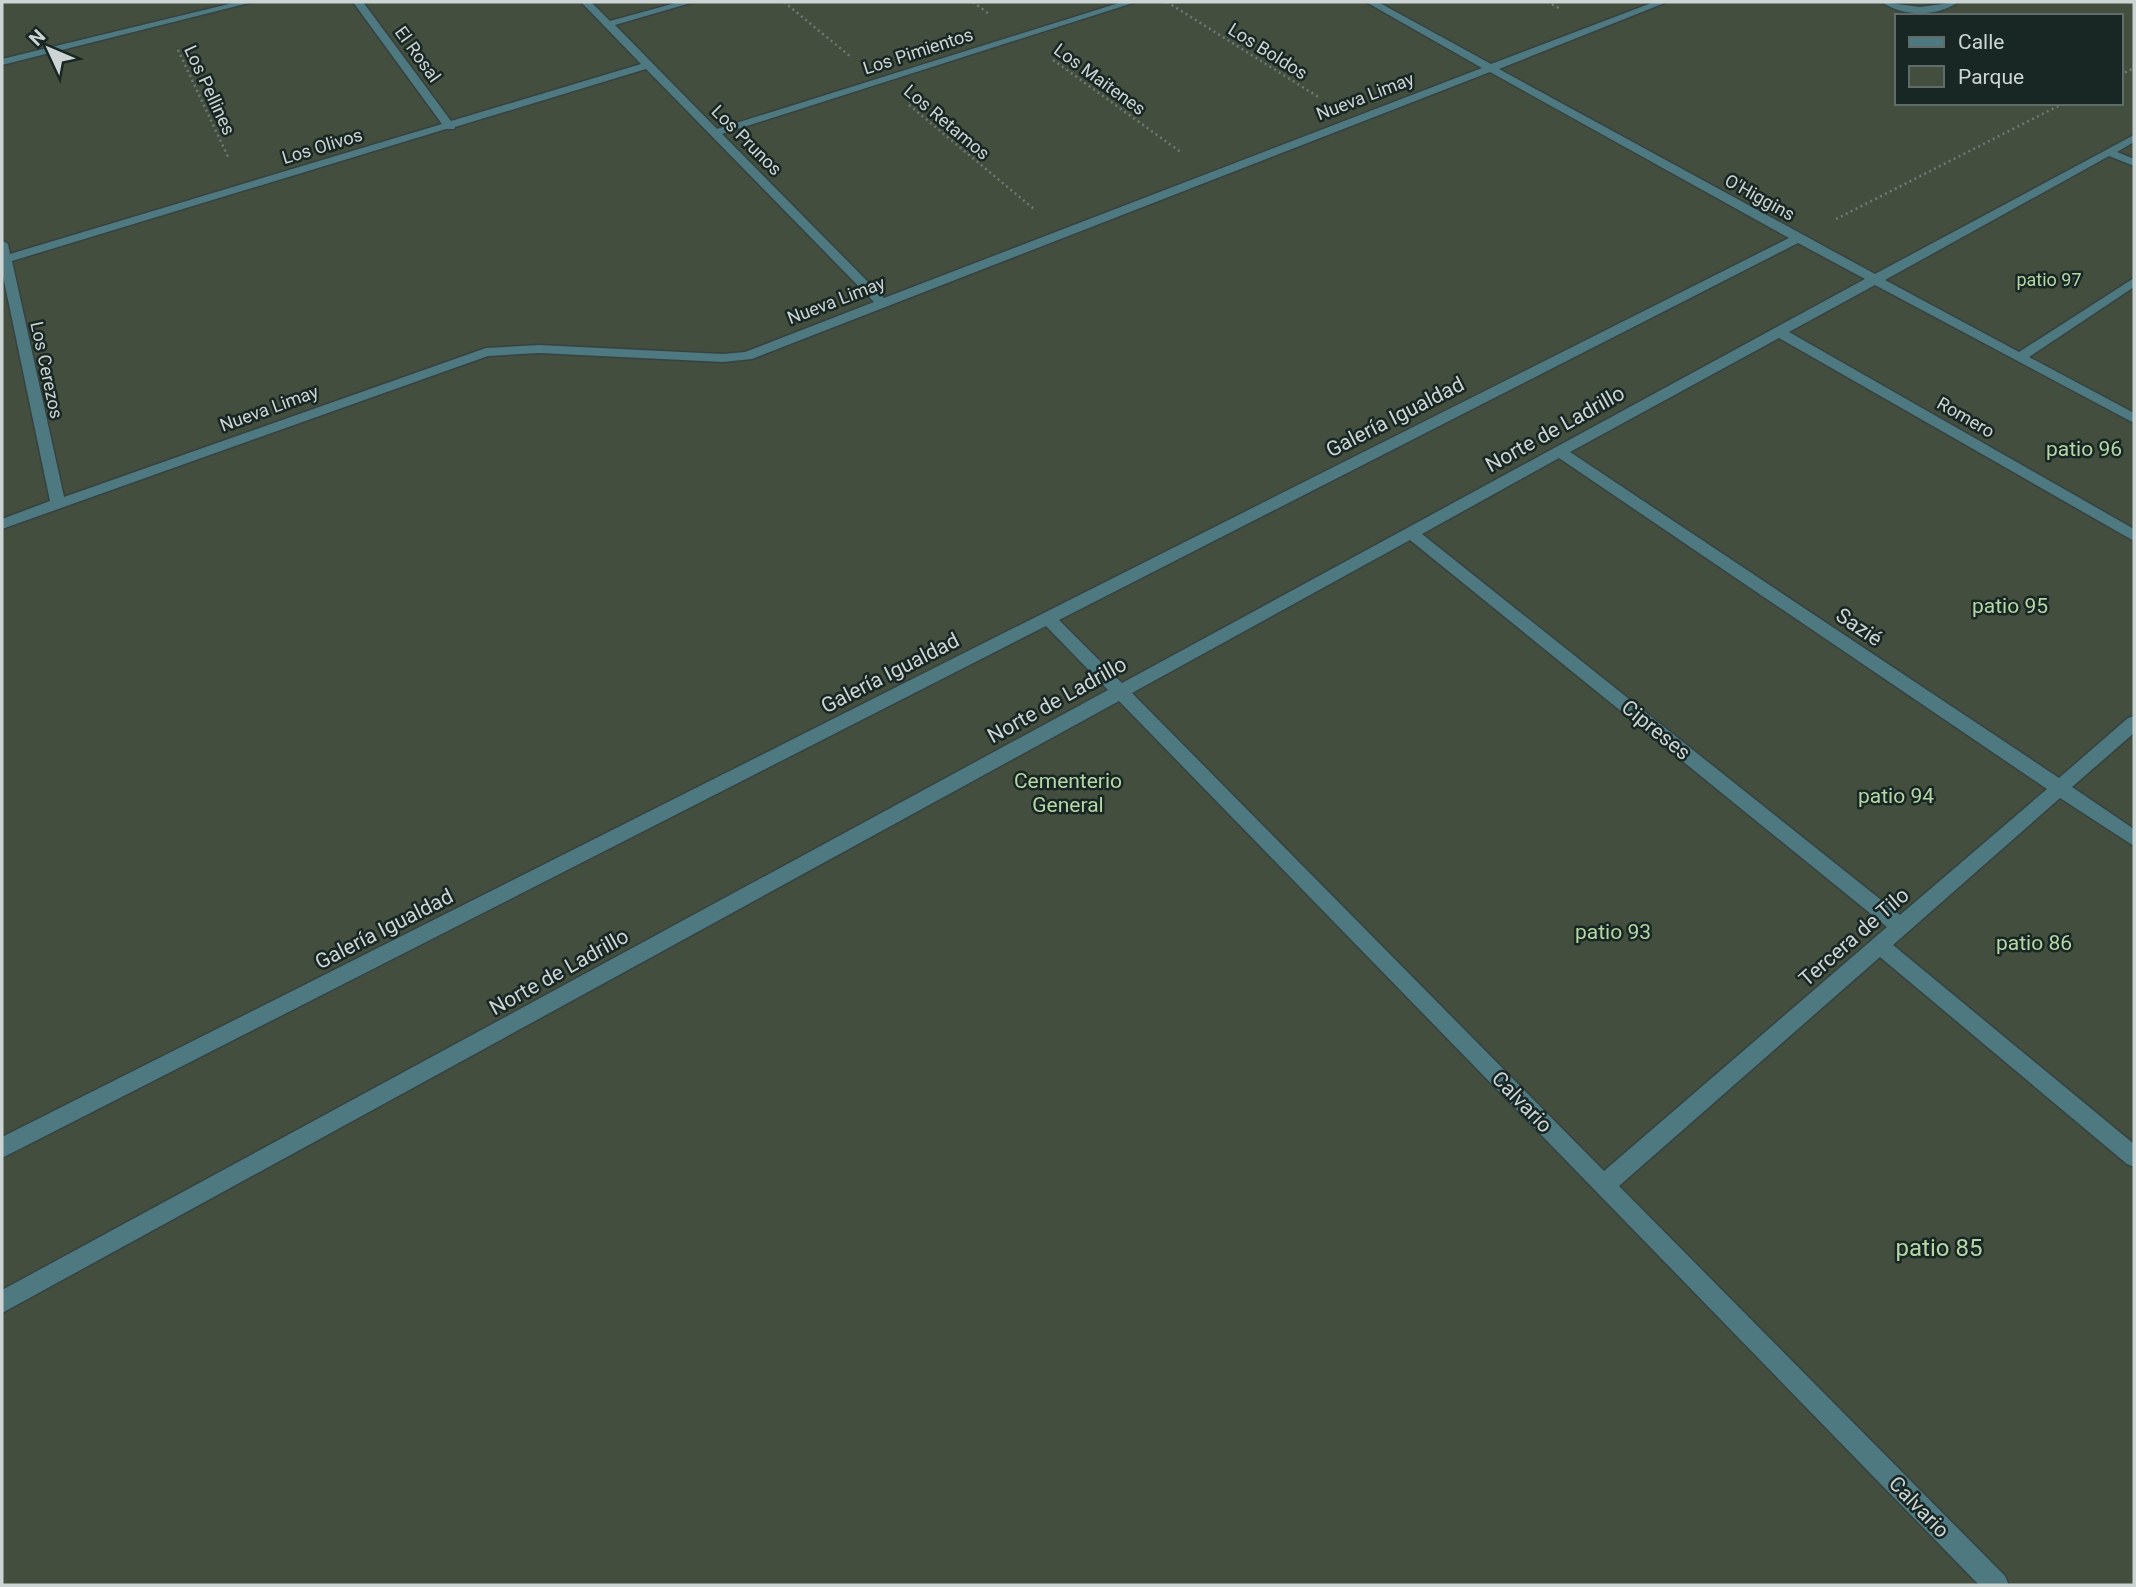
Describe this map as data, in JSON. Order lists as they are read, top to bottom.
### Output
{
  "streets": {
    "street": [
      "Los Pimientos",
      "El Rosal",
      "Nueva Limay",
      "Los Prunos",
      "Los Olivos",
      "O'Higgins",
      "Los Cerezos",
      "Galería Igualdad",
      "Romero",
      "Norte de Ladrillo",
      "Sazié",
      "Cipreses",
      "Tercera de Tilo",
      "Calvario"
    ],
    "path": [
      "Los Boldos",
      "Los Maitenes",
      "Los Pellines",
      "Los Retamos"
    ]
  },
  "crossings": [
    ["Los Pimientos", "Los Maitenes"],
    ["Los Pimientos", "Los Retamos"],
    ["Los Pimientos", "Los Prunos"],
    ["Los Boldos", "Nueva Limay"],
    ["El Rosal", "Los Olivos"],
    ["Los Maitenes", "Nueva Limay"],
    ["Los Pellines", "Los Olivos"],
    ["Nueva Limay", "Los Retamos"],
    ["Nueva Limay", "Los Prunos"],
    ["Nueva Limay", "O'Higgins"],
    ["Nueva Limay", "Los Cerezos"],
    ["Los Prunos", "Los Olivos"],
    ["Los Olivos", "Los Cerezos"],
    ["O'Higgins", "Galería Igualdad"],
    ["O'Higgins", "Norte de Ladrillo"],
    ["Galería Igualdad", "Calvario"],
    ["Romero", "Norte de Ladrillo"],
    ["Norte de Ladrillo", "Sazié"],
    ["Norte de Ladrillo", "Cipreses"],
    ["Norte de Ladrillo", "Calvario"],
    ["Sazié", "Tercera de Tilo"],
    ["Cipreses", "Tercera de Tilo"],
    ["Tercera de Tilo", "Calvario"]
  ],
  "parks": [
    "patio 97",
    "patio 96",
    "patio 95",
    "Cementerio General",
    "patio 94",
    "patio 93",
    "patio 86",
    "patio 85"
  ],
  "legend": ["Calle", "Parque"],
  "north": "top left"
}
